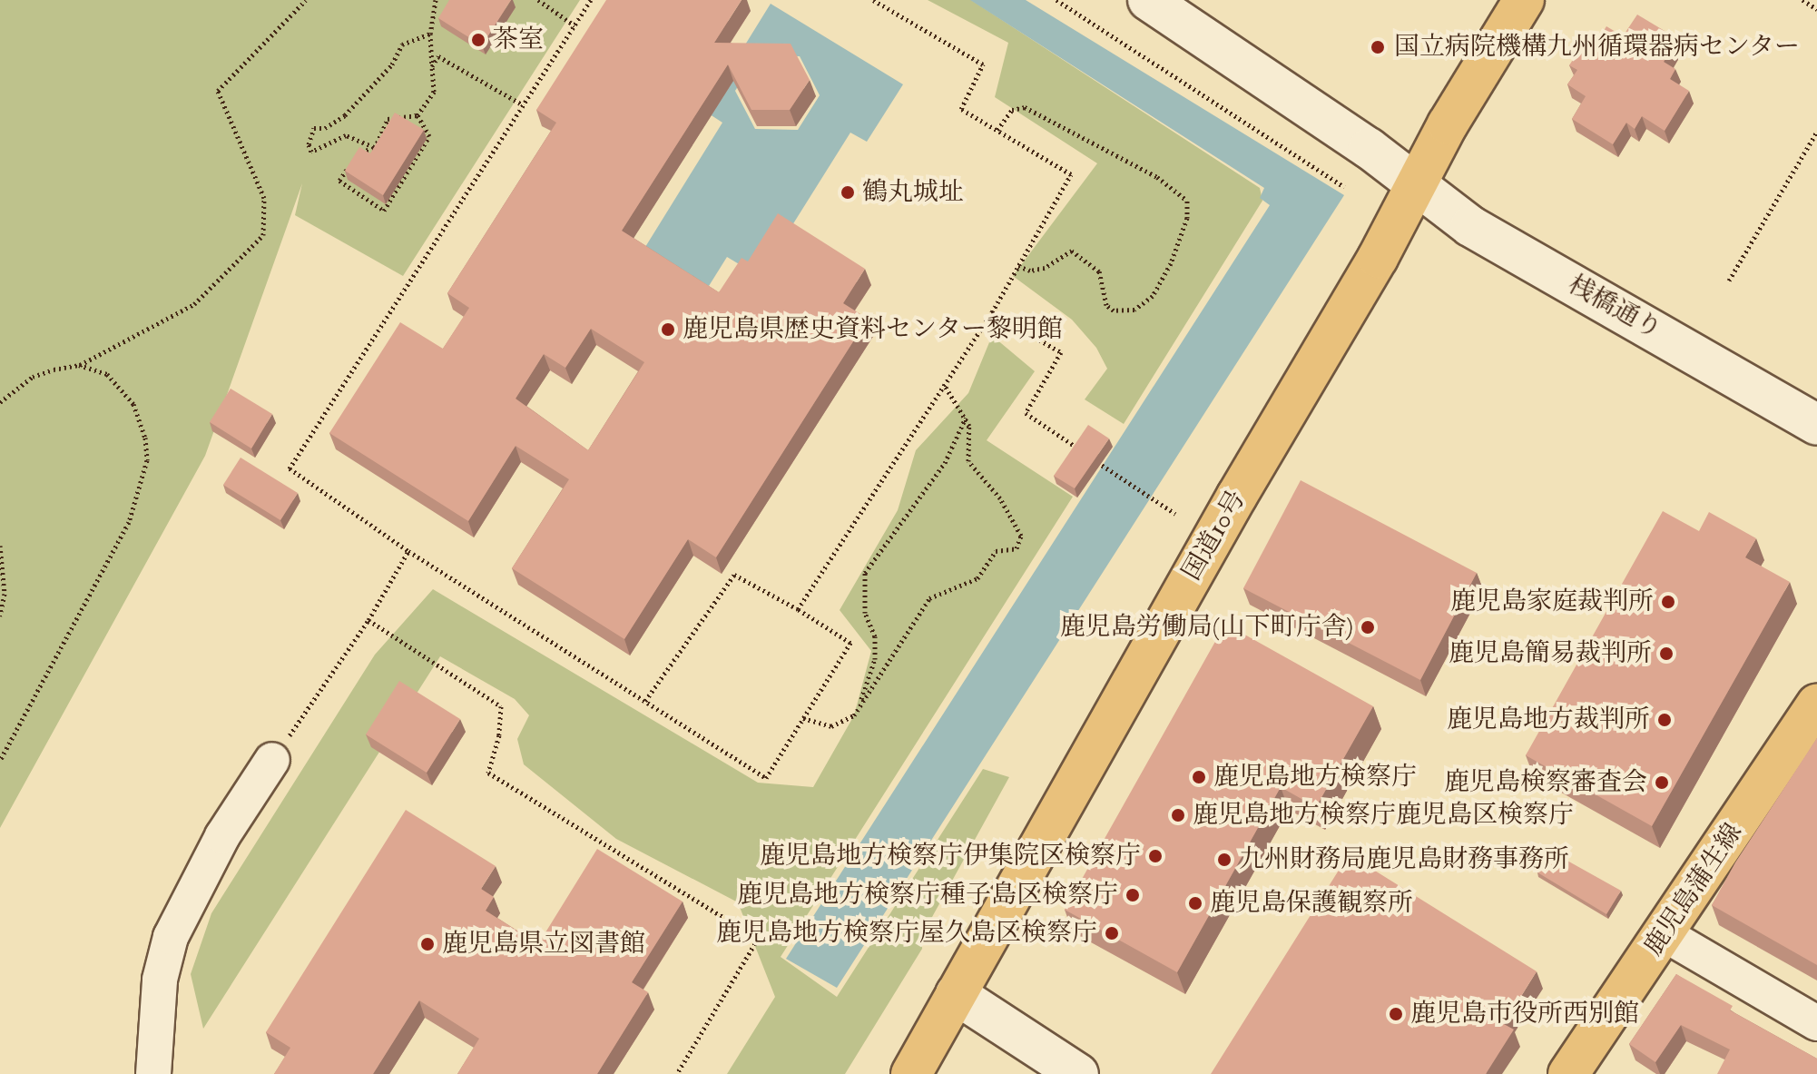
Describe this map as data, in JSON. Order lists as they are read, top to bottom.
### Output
{
  "streets": {
    "main road": ["国道10号", "鹿児島蒲生線"],
    "street": ["桟橋通り"]
  },
  "crossings": [
    ["桟橋通り", "国道10号"]
  ],
  "places": [
    "茶室",
    "国立病院機構九州循環器病センター",
    "鶴丸城址",
    "鹿児島県歴史資料センター黎明館",
    "鹿児島家庭裁判所",
    "鹿児島労働局(山下町庁舎)",
    "鹿児島簡易裁判所",
    "鹿児島地方裁判所",
    "鹿児島地方検察庁",
    "鹿児島検察審査会",
    "鹿児島地方検察庁鹿児島区検察庁",
    "鹿児島地方検察庁伊集院区検察庁",
    "九州財務局鹿児島財務事務所",
    "鹿児島地方検察庁種子島区検察庁",
    "鹿児島保護観察所",
    "鹿児島地方検察庁屋久島区検察庁",
    "鹿児島県立図書館",
    "鹿児島市役所西別館"
  ]
}
